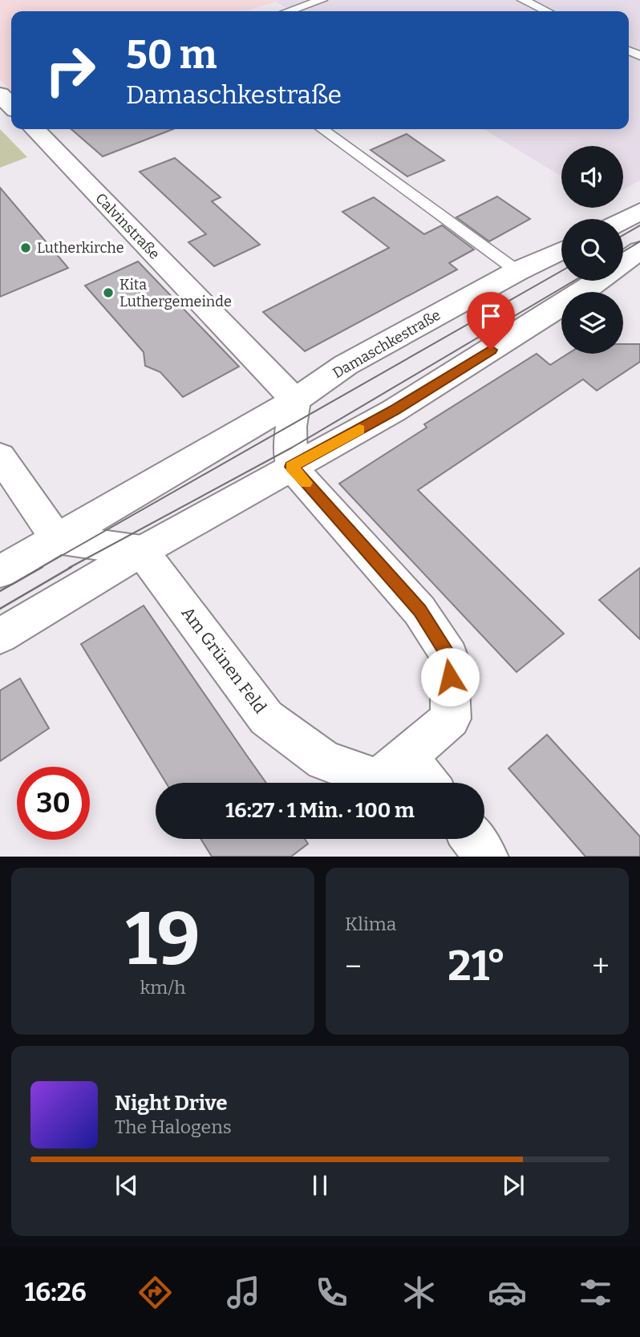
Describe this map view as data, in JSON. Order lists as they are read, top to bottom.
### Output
{
  "streets": {
    "street": ["Calvinstraße", "Damaschkestraße", "Am Grünen Feld"]
  },
  "crossings": [
    ["Calvinstraße", "Damaschkestraße"]
  ],
  "places": ["Lutherkirche", "Kita Luthergemeinde"],
  "page": {
    "turn": ["50 m", "Damaschkestraße"],
    "limit": "30",
    "trip": "16:27 · 1 Min. · 100 m",
    "tile": [
      ["19", "km/h"],
      "Klima"
    ],
    "heat": ["−", "21°", "+"],
    "song": ["Night Drive", "The Halogens"],
    "tabs": "16:26"
  }
}
